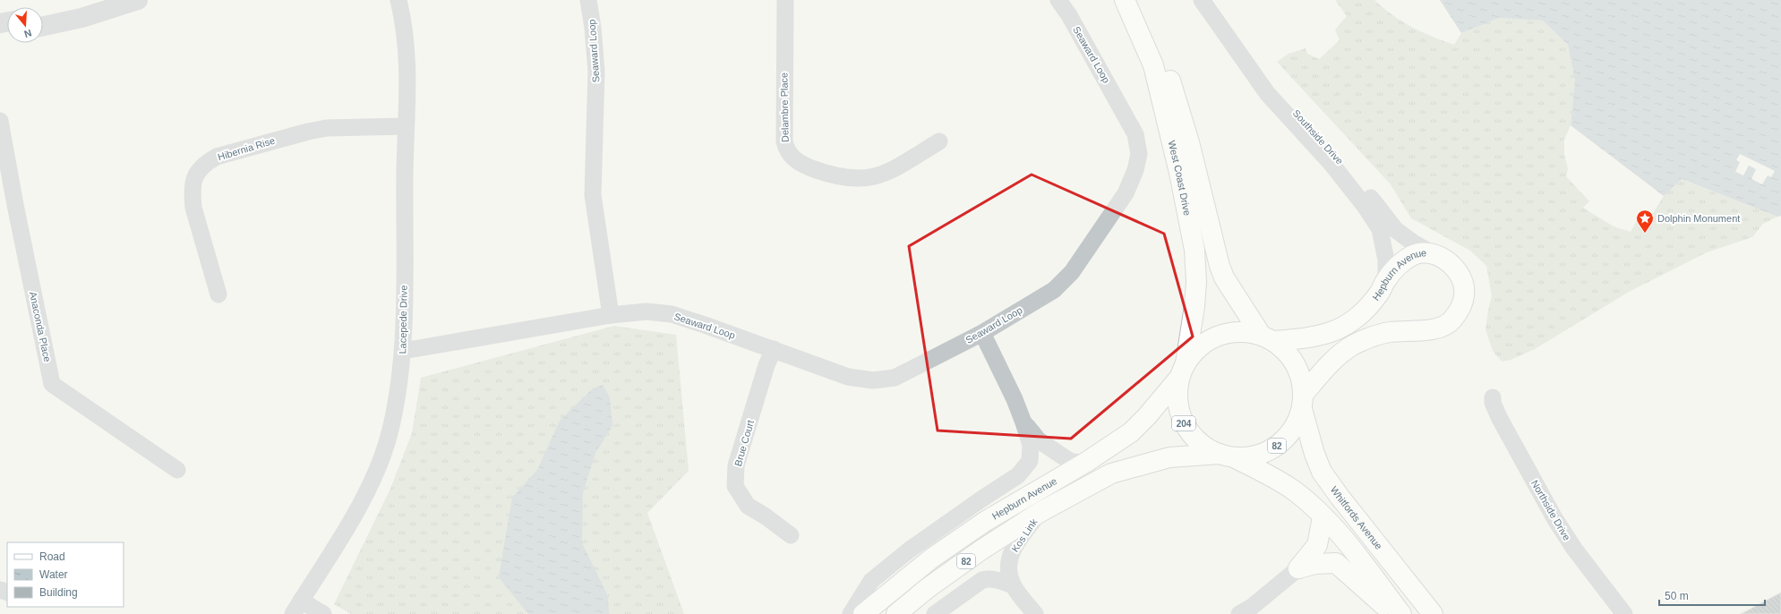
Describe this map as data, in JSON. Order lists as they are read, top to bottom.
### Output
{
  "streets": {
    "main road": [
      "West Coast Drive",
      "Hepburn Avenue",
      "204",
      "82",
      "Whitfords Avenue"
    ],
    "street": [
      "Seaward Loop",
      "Delambre Place",
      "Southside Drive",
      "Hibernia Rise",
      "Lacepede Drive",
      "Anaconda Place",
      "Brue Court",
      "Northside Drive",
      "Kos Link"
    ]
  },
  "crossings": [
    ["Seaward Loop", "Lacepede Drive"],
    ["Seaward Loop", "Brue Court"],
    ["Southside Drive", "Hepburn Avenue"],
    ["Hibernia Rise", "Lacepede Drive"],
    ["West Coast Drive", "Hepburn Avenue"],
    ["West Coast Drive", "204"],
    ["West Coast Drive", "82"],
    ["West Coast Drive", "Whitfords Avenue"],
    ["Hepburn Avenue", "204"],
    ["Hepburn Avenue", "82"],
    ["Hepburn Avenue", "Whitfords Avenue"],
    ["204", "82"],
    ["204", "Whitfords Avenue"],
    ["82", "Whitfords Avenue"],
    ["82", "Kos Link"]
  ],
  "places": {
    "place": ["Dolphin Monument"]
  },
  "legend": ["Road", "Water", "Building"],
  "scale_bar": "50 m",
  "north": "bottom"
}
